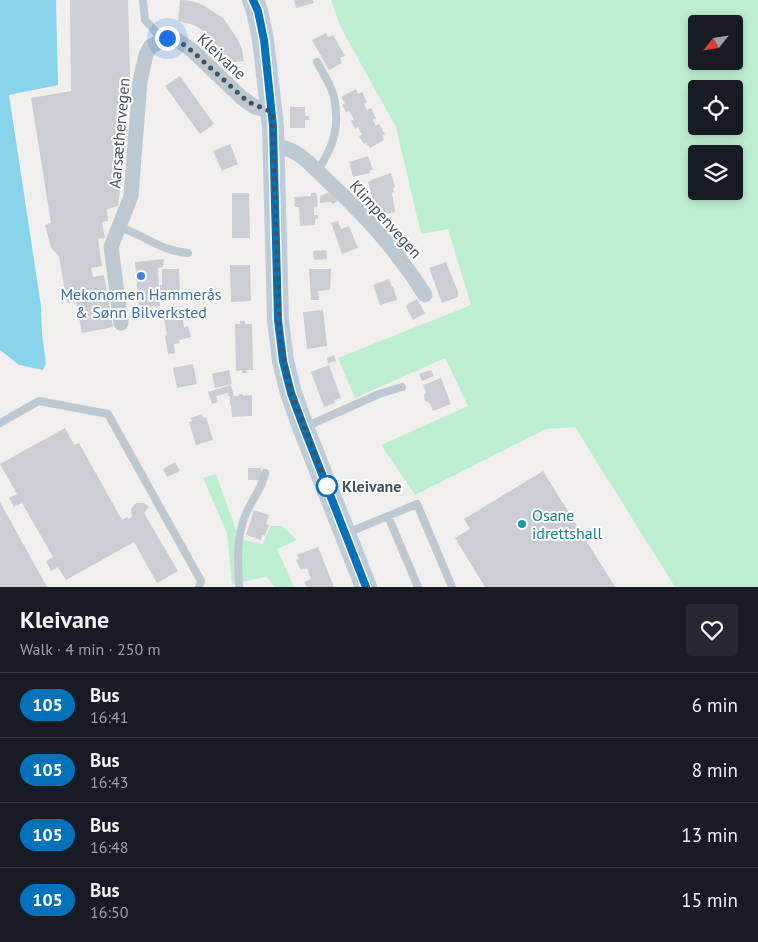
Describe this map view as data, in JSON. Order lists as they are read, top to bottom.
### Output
{
  "streets": {
    "street": ["Kleivane", "Aarsæthervegen", "Klimpenvegen"]
  },
  "crossings": [
    ["Kleivane", "Aarsæthervegen"]
  ],
  "places": ["Mekonomen Hammerås & Sønn Bilverksted", "Kleivane", "Osane idrettshall"],
  "lines": ["bus line 105"],
  "north": "bottom left",
  "page": {
    "heading": ["Kleivane", "Walk · 4 min · 250 m"],
    "list": [
      {
        "mark": "105",
        "name": "Bus",
        "note": "16:41",
        "value": "6 min"
      },
      {
        "mark": "105",
        "name": "Bus",
        "note": "16:43",
        "value": "8 min"
      },
      {
        "mark": "105",
        "name": "Bus",
        "note": "16:48",
        "value": "13 min"
      },
      {
        "mark": "105",
        "name": "Bus",
        "note": "16:50",
        "value": "15 min"
      }
    ]
  }
}
